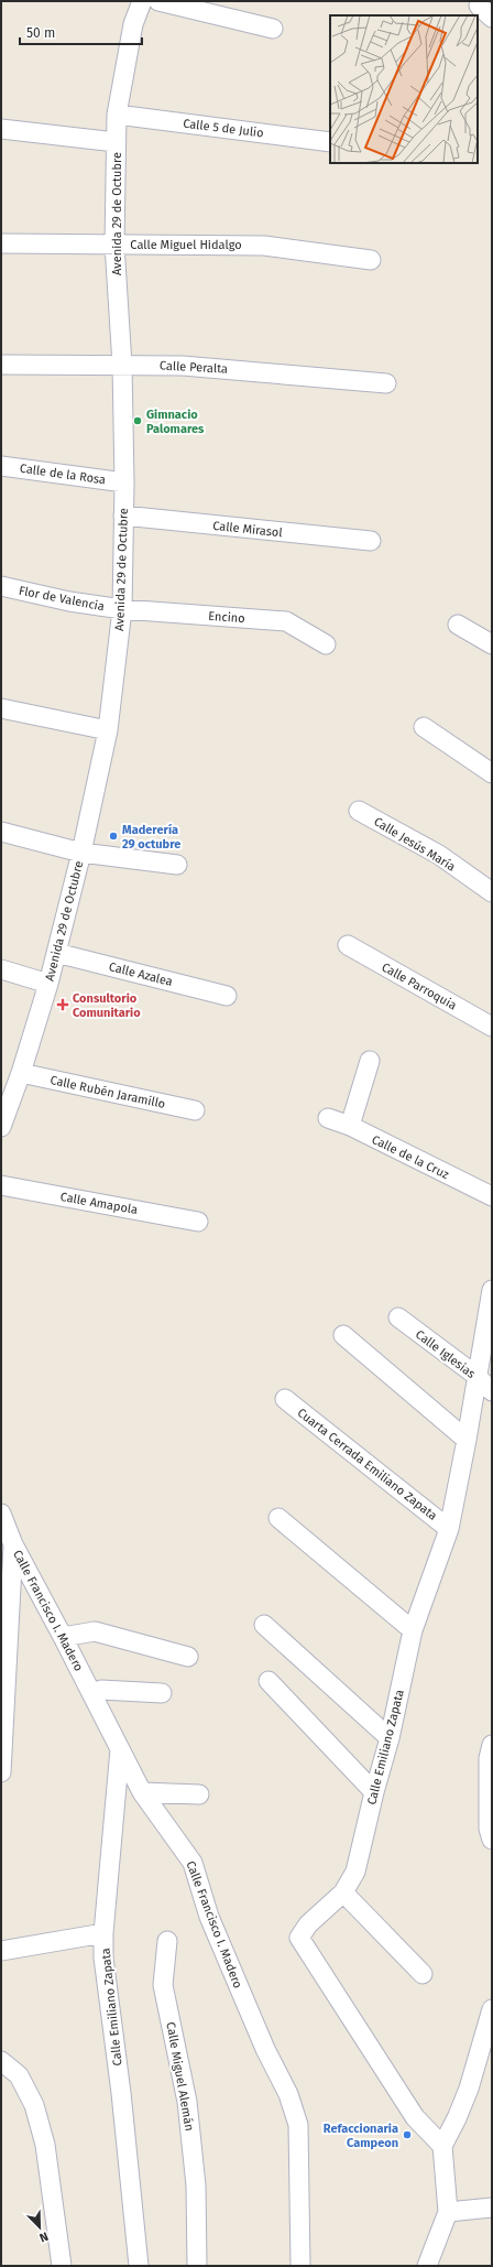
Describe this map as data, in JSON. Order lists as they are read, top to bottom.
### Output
{
  "streets": {
    "street": [
      "Calle 5 de Julio",
      "Avenida 29 de Octubre",
      "Calle Miguel Hidalgo",
      "Calle Peralta",
      "Calle de la Rosa",
      "Calle Mirasol",
      "Flor de Valencia",
      "Encino",
      "Calle Jesús María",
      "Calle Azalea",
      "Calle Parroquia",
      "Calle Rubén Jaramillo",
      "Calle de la Cruz",
      "Calle Amapola",
      "Calle Iglesias",
      "Cuarta Cerrada Emiliano Zapata",
      "Calle Francisco I. Madero",
      "Calle Emiliano Zapata",
      "Calle Miguel Alemán"
    ]
  },
  "crossings": [
    ["Calle 5 de Julio", "Avenida 29 de Octubre"],
    ["Avenida 29 de Octubre", "Calle Miguel Hidalgo"],
    ["Avenida 29 de Octubre", "Calle Peralta"],
    ["Avenida 29 de Octubre", "Calle de la Rosa"],
    ["Avenida 29 de Octubre", "Calle Mirasol"],
    ["Avenida 29 de Octubre", "Flor de Valencia"],
    ["Avenida 29 de Octubre", "Encino"],
    ["Avenida 29 de Octubre", "Calle Azalea"],
    ["Avenida 29 de Octubre", "Calle Rubén Jaramillo"],
    ["Flor de Valencia", "Encino"],
    ["Calle Iglesias", "Calle Emiliano Zapata"],
    ["Cuarta Cerrada Emiliano Zapata", "Calle Emiliano Zapata"],
    ["Calle Francisco I. Madero", "Calle Emiliano Zapata"]
  ],
  "places": {
    "other": ["Gimnacio Palomares", "Maderería 29 octubre", "Refaccionaria Campeon"],
    "health": ["Consultorio Comunitario"]
  },
  "scale_bar": "50 m",
  "north": "bottom right"
}
